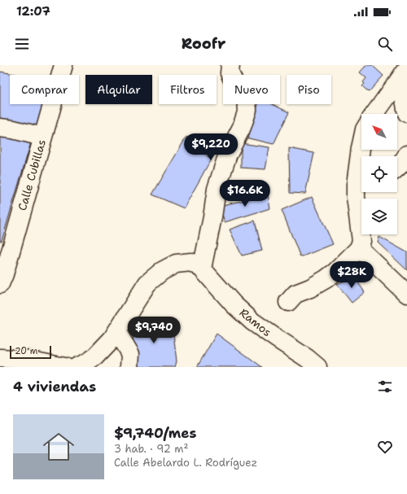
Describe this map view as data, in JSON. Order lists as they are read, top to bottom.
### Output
{
  "streets": {
    "street": ["Calle Cubillas", "Ramos"]
  },
  "scale_bar": "20 m",
  "north": "top left",
  "page": {
    "status": "12:07",
    "header": "Roofr",
    "chip": [
      "Comprar",
      "Alquilar",
      "Filtros",
      "Nuevo",
      "Piso"
    ],
    "price": [
      "$9,220",
      "$16.6K",
      "$28K",
      "$9,740"
    ],
    "scale": "20 m",
    "heading": "4 viviendas",
    "list": [
      {
        "name": "$9,740/mes",
        "note": "3 hab. · 92 m² · Calle Abelardo L. Rodríguez"
      }
    ]
  }
}
